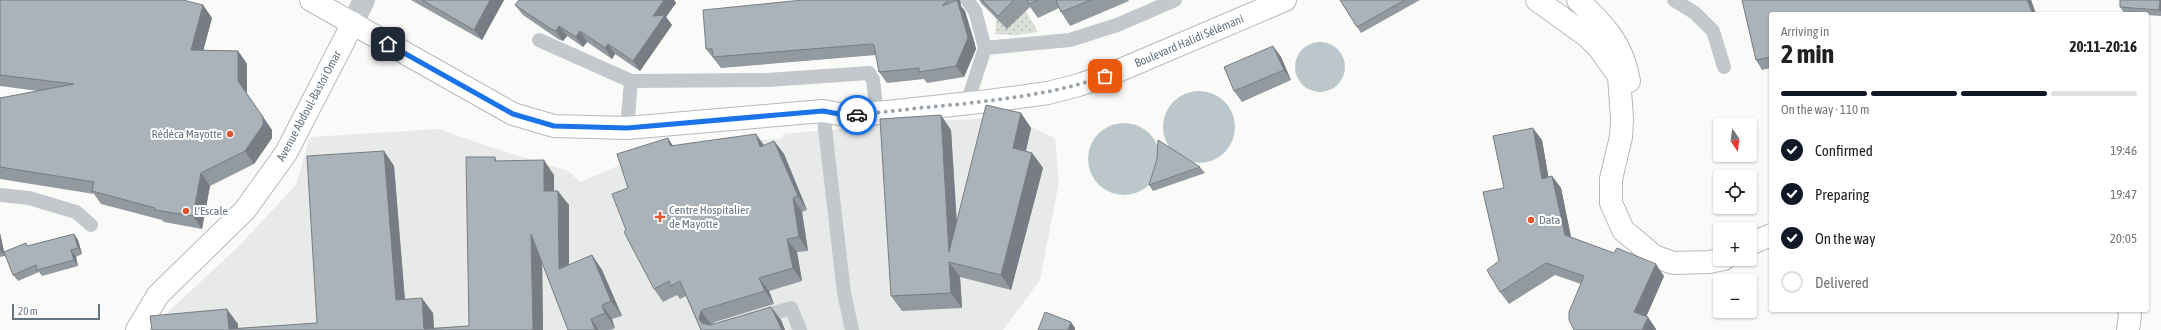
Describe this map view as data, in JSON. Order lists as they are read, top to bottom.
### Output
{
  "streets": {
    "street": ["Boulevard Halidi Sélémani", "Avenue Abdoul-Bastoi Omar"]
  },
  "crossings": [
    ["Boulevard Halidi Sélémani", "Avenue Abdoul-Bastoi Omar"]
  ],
  "places": {
    "other": ["Rédéca Mayotte", "L'Escale", "Data"],
    "health": ["Centre Hospitalier de Mayotte"]
  },
  "scale_bar": "20 m",
  "north": "bottom",
  "page": {
    "heading": ["2 min", "Arriving in", "20:11–20:16"],
    "bar": "On the way · 110 m",
    "map_buttons": ["+", "−"],
    "list": [
      ["Confirmed", "19:46"],
      ["Preparing", "19:47"],
      ["On the way", "20:05"],
      "Delivered"
    ],
    "scale": "20 m"
  }
}
